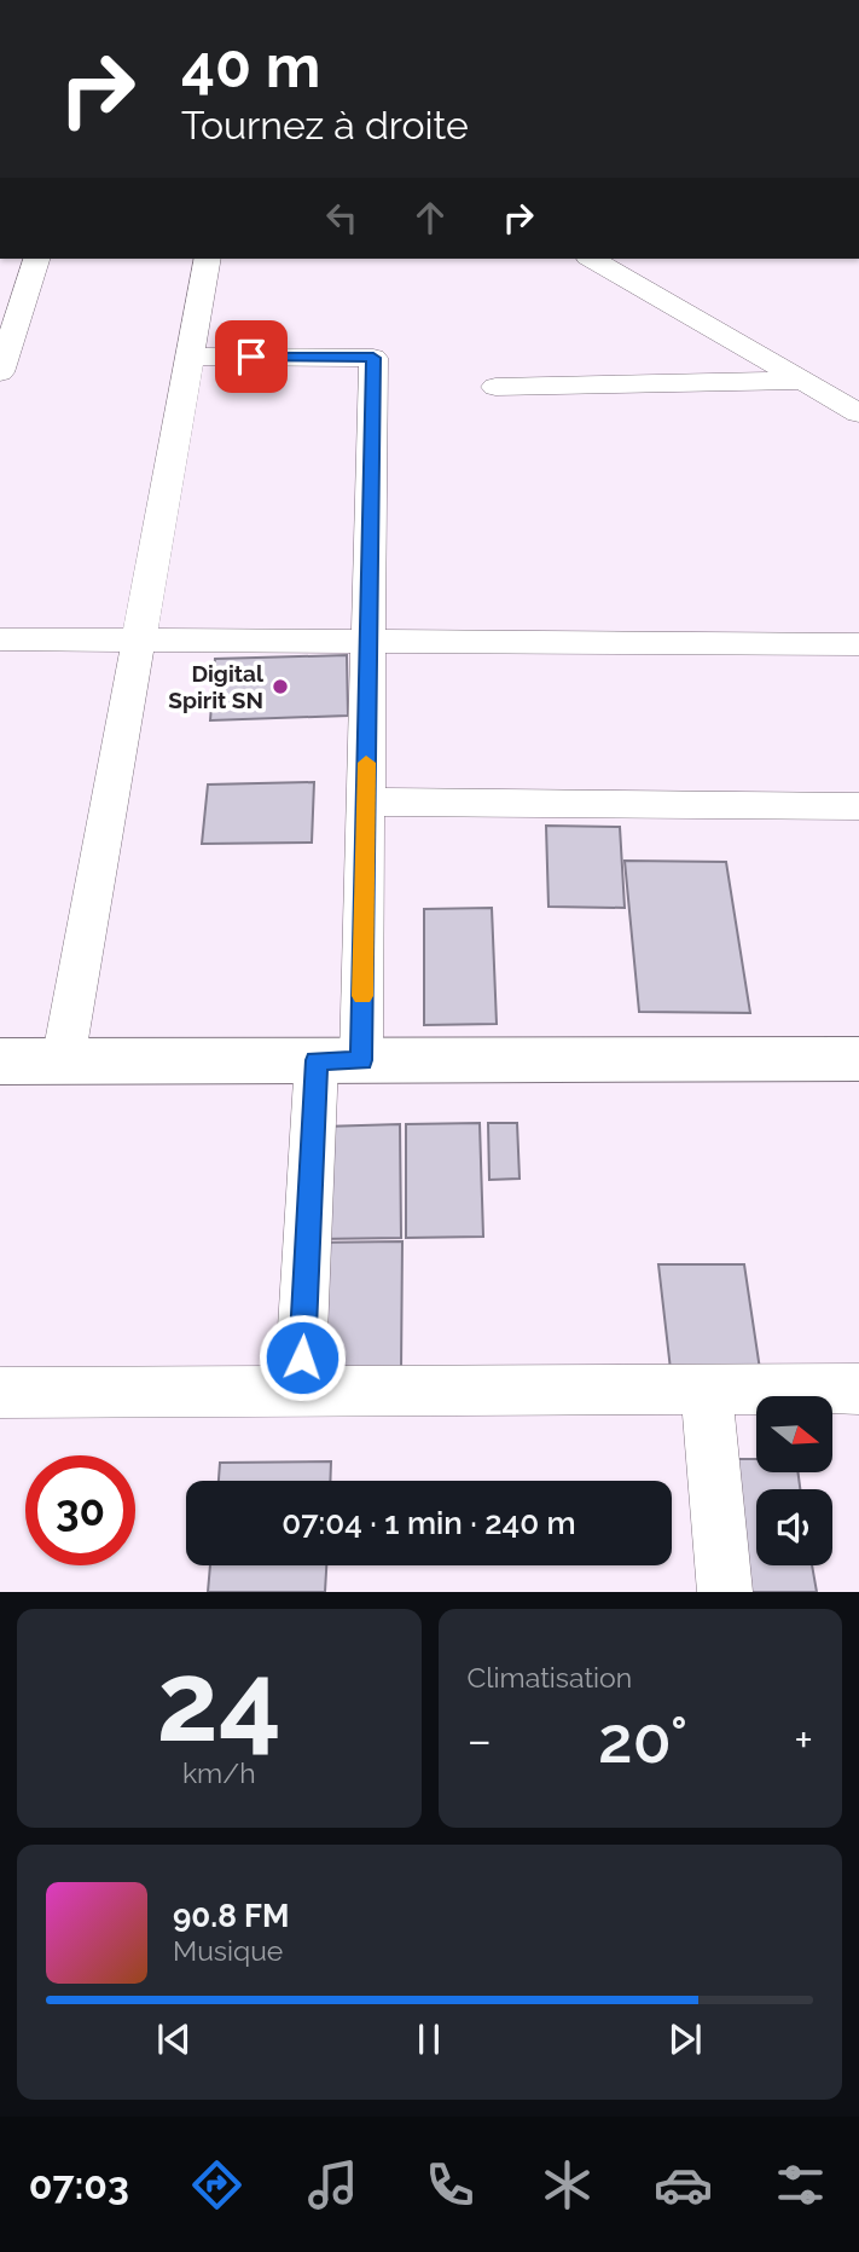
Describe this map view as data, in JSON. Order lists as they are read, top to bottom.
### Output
{
  "places": ["Digital Spirit SN"],
  "north": "right",
  "page": {
    "turn": ["40 m", "Tournez à droite"],
    "limit": "30",
    "trip": "07:04 · 1 min · 240 m",
    "tile": [
      ["24", "km/h"],
      "Climatisation"
    ],
    "heat": ["−", "20°", "+"],
    "song": ["90.8 FM", "Musique"],
    "tabs": "07:03"
  }
}
